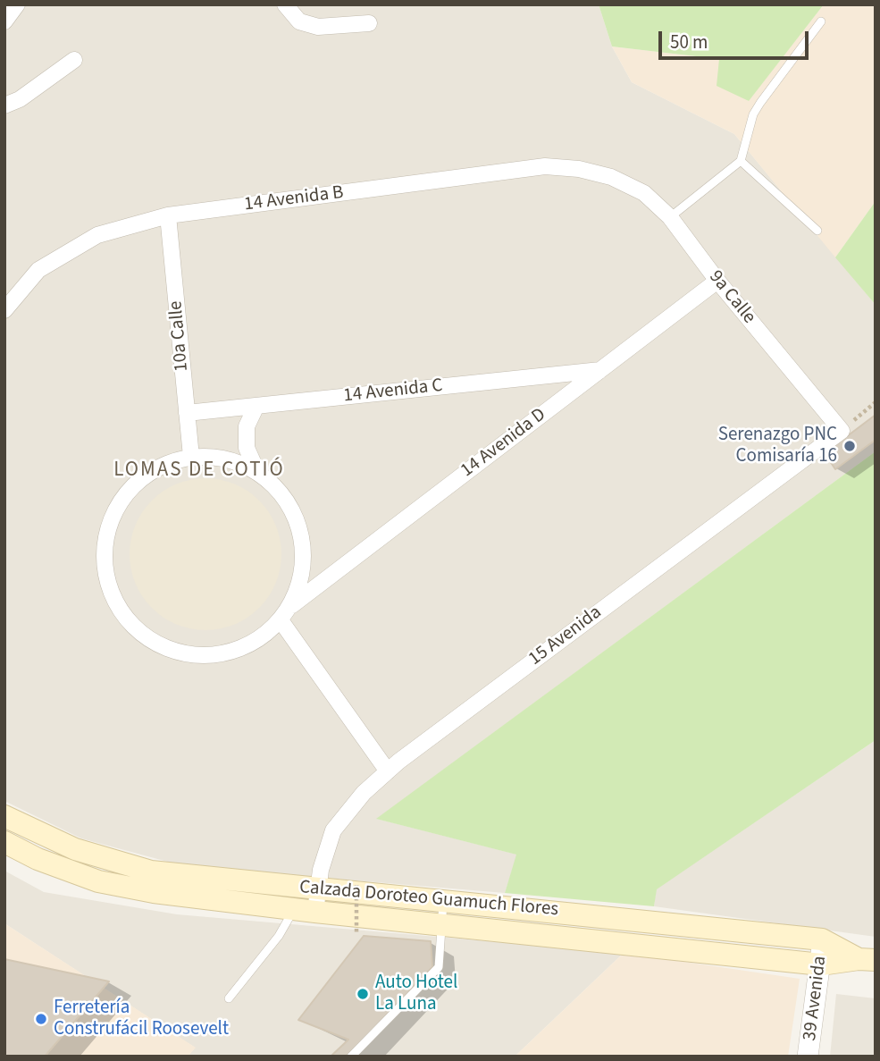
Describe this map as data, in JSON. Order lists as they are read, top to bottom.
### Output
{
  "streets": {
    "main road": ["Calzada Doroteo Guamuch Flores"],
    "street": [
      "14 Avenida B",
      "9a Calle",
      "10a Calle",
      "14 Avenida C",
      "14 Avenida D",
      "15 Avenida",
      "39 Avenida"
    ]
  },
  "crossings": [
    ["14 Avenida B", "9a Calle"],
    ["14 Avenida B", "10a Calle"],
    ["9a Calle", "14 Avenida D"],
    ["9a Calle", "15 Avenida"],
    ["10a Calle", "14 Avenida C"],
    ["10a Calle", "14 Avenida D"],
    ["14 Avenida C", "14 Avenida D"],
    ["15 Avenida", "Calzada Doroteo Guamuch Flores"],
    ["Calzada Doroteo Guamuch Flores", "39 Avenida"]
  ],
  "districts": ["LOMAS DE COTIÓ"],
  "places": ["Serenazgo PNC Comisaría 16", "Auto Hotel La Luna", "Ferretería Construfácil Roosevelt"],
  "scale_bar": "50 m"
}
